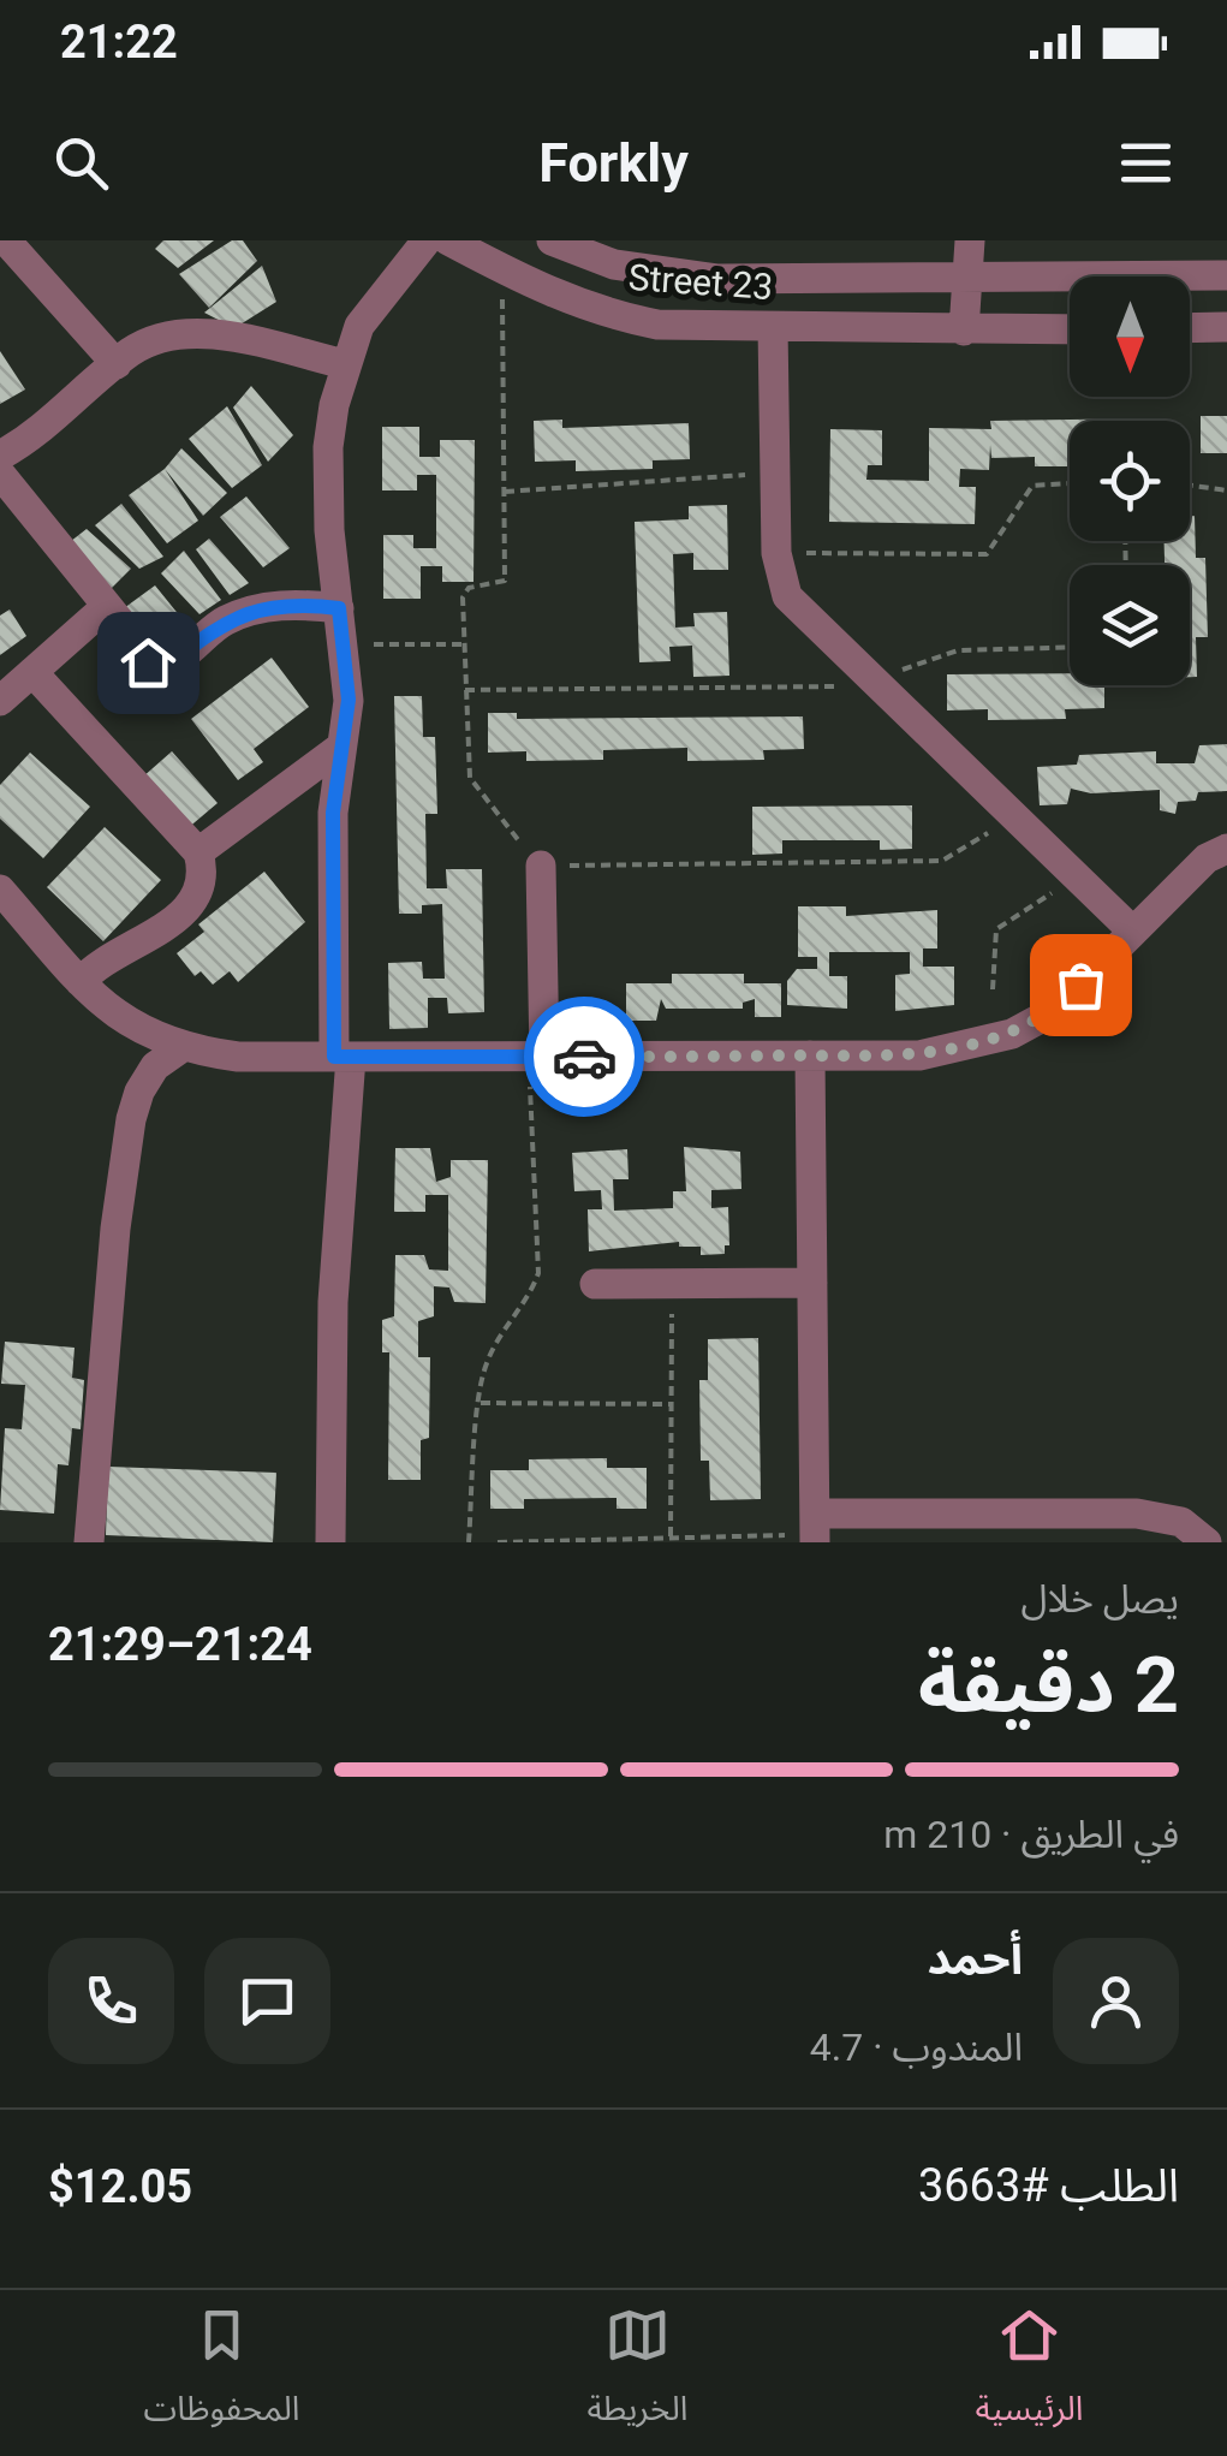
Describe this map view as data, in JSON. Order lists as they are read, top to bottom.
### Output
{
  "streets": {
    "street": ["Street 23"]
  },
  "north": "bottom",
  "page": {
    "status": "21:22",
    "header": "Forkly",
    "heading": ["2 دقيقة", "يصل خلال", "21:24–21:29"],
    "panel": [
      "أحمد",
      "المندوب · 4.7",
      "الطلب #3663",
      "$12.05"
    ],
    "bar": "في الطريق · 210 m",
    "tabs": ["الرئيسية", "الخريطة", "المحفوظات"]
  }
}
